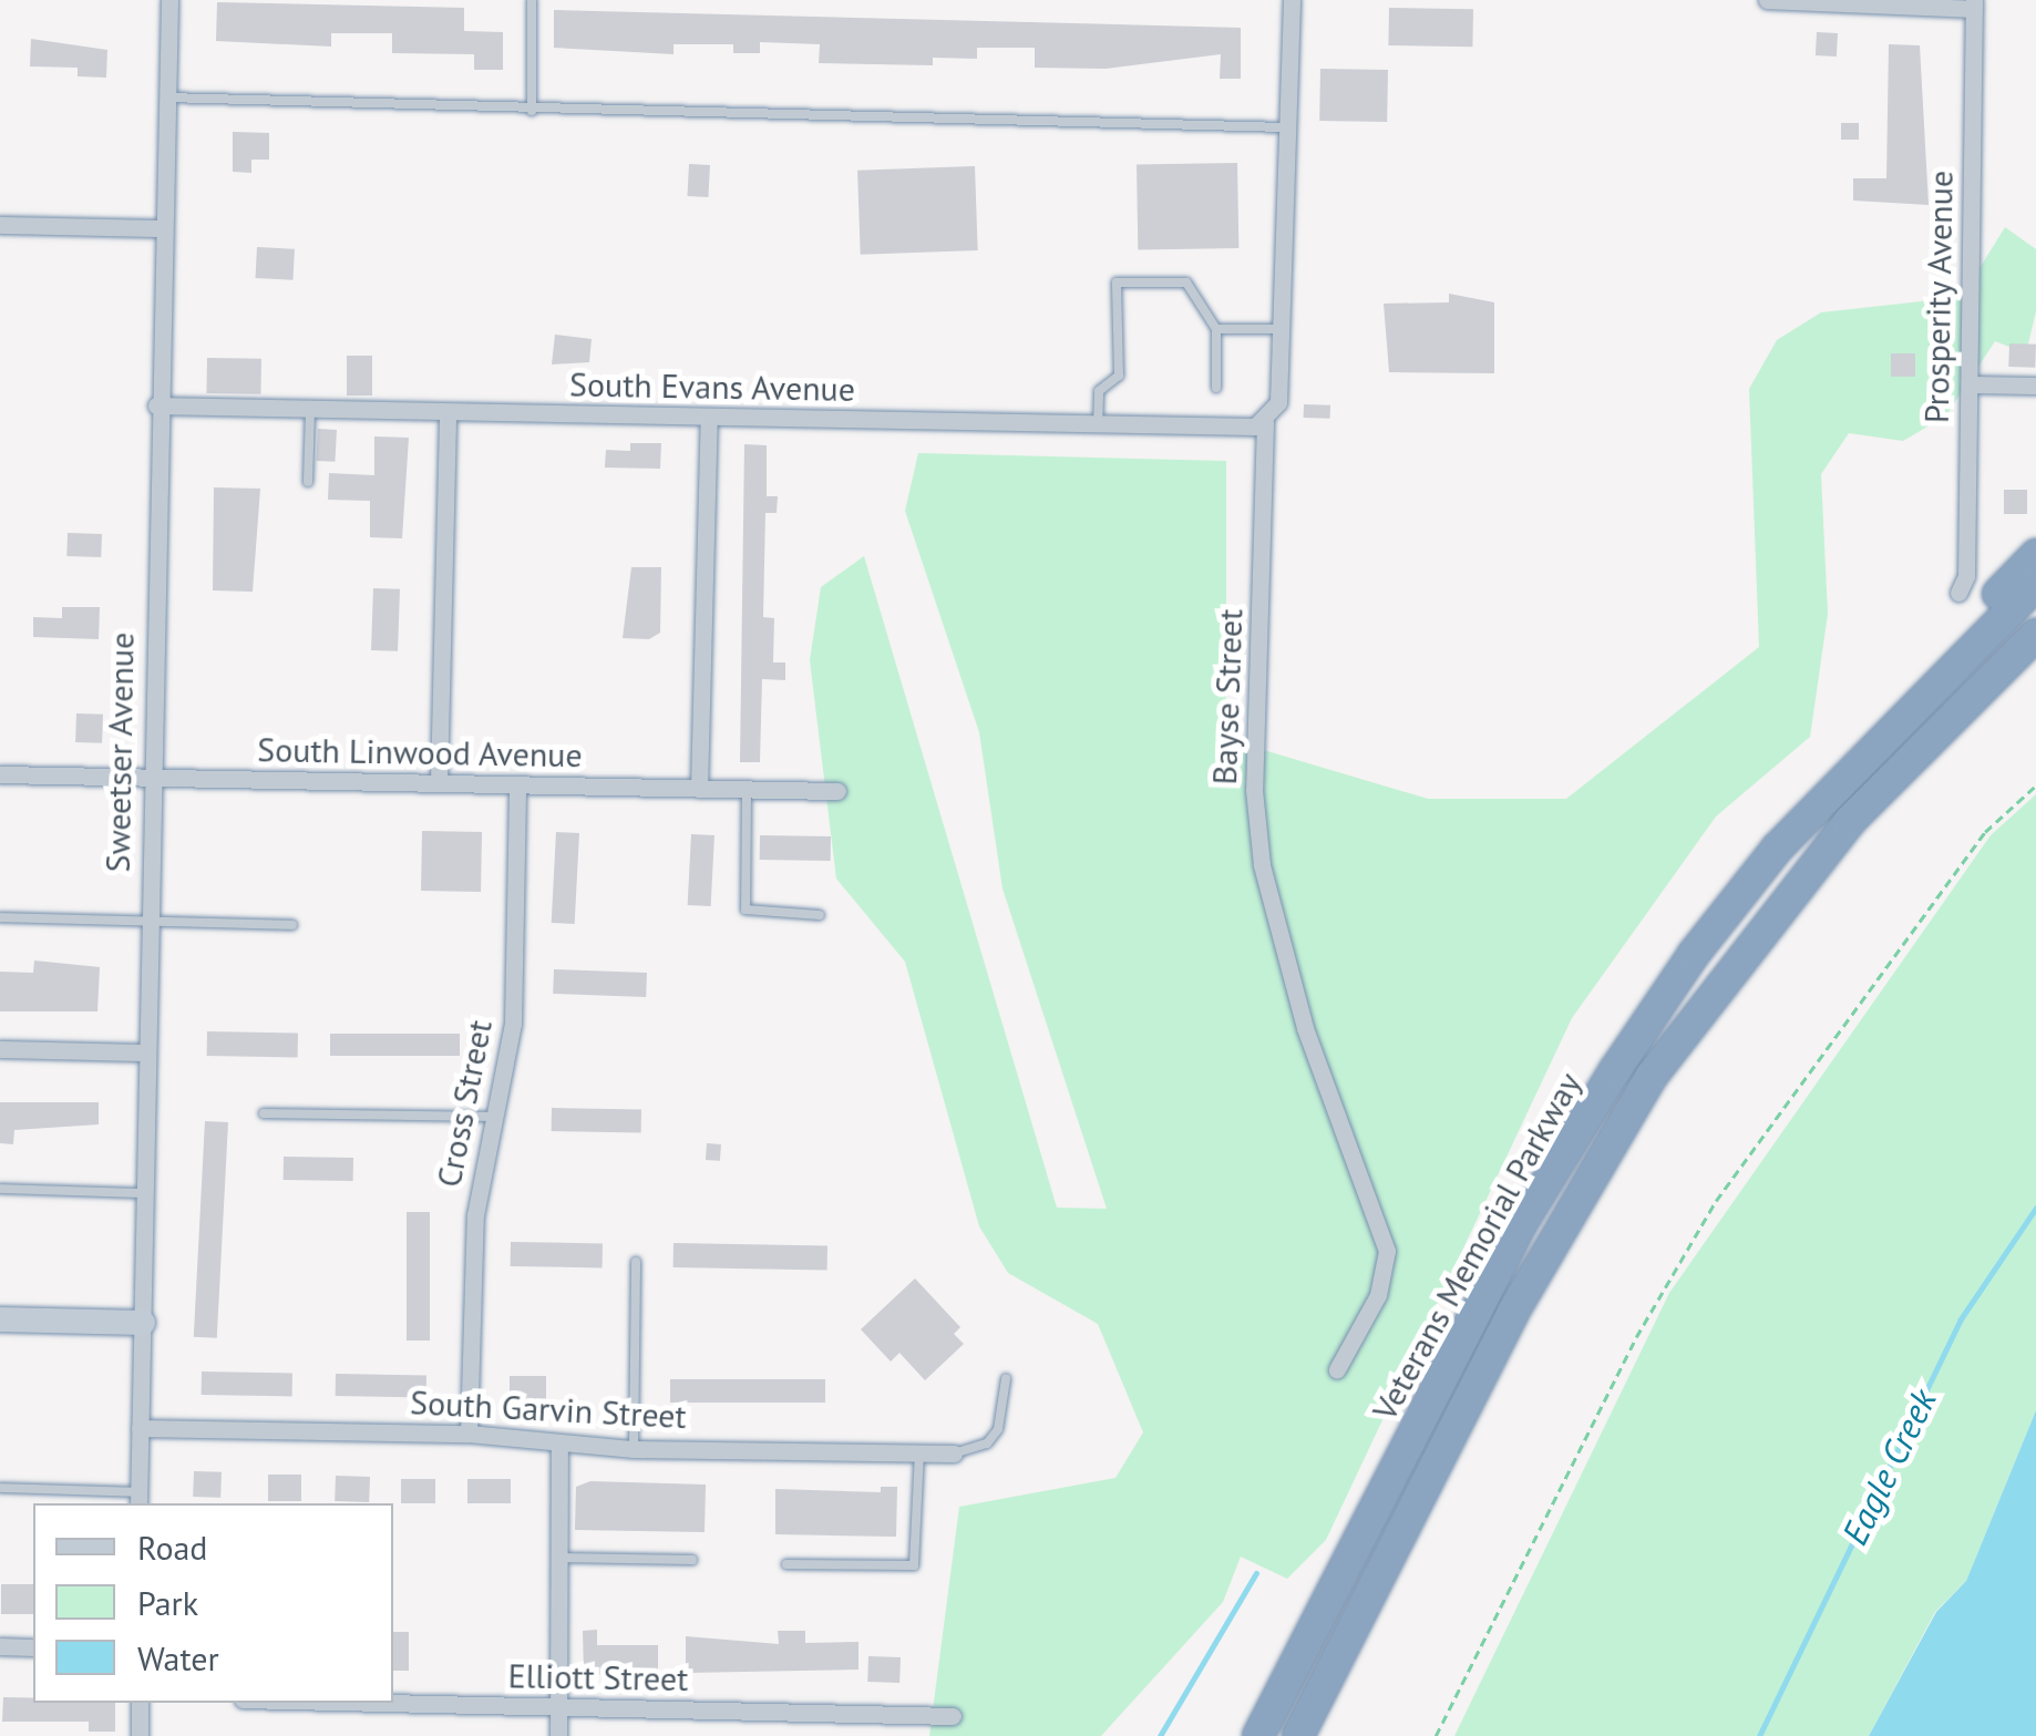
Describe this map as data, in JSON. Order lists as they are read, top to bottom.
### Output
{
  "streets": {
    "highway": ["Veterans Memorial Parkway"],
    "street": [
      "Prosperity Avenue",
      "South Evans Avenue",
      "Bayse Street",
      "Sweetser Avenue",
      "South Linwood Avenue",
      "Cross Street",
      "South Garvin Street",
      "Elliott Street"
    ]
  },
  "crossings": [
    ["South Evans Avenue", "Bayse Street"],
    ["South Evans Avenue", "Sweetser Avenue"],
    ["Sweetser Avenue", "South Linwood Avenue"],
    ["Sweetser Avenue", "South Garvin Street"],
    ["South Linwood Avenue", "Cross Street"],
    ["Cross Street", "South Garvin Street"]
  ],
  "water": ["Eagle Creek"],
  "legend": ["Road", "Park", "Water"]
}
